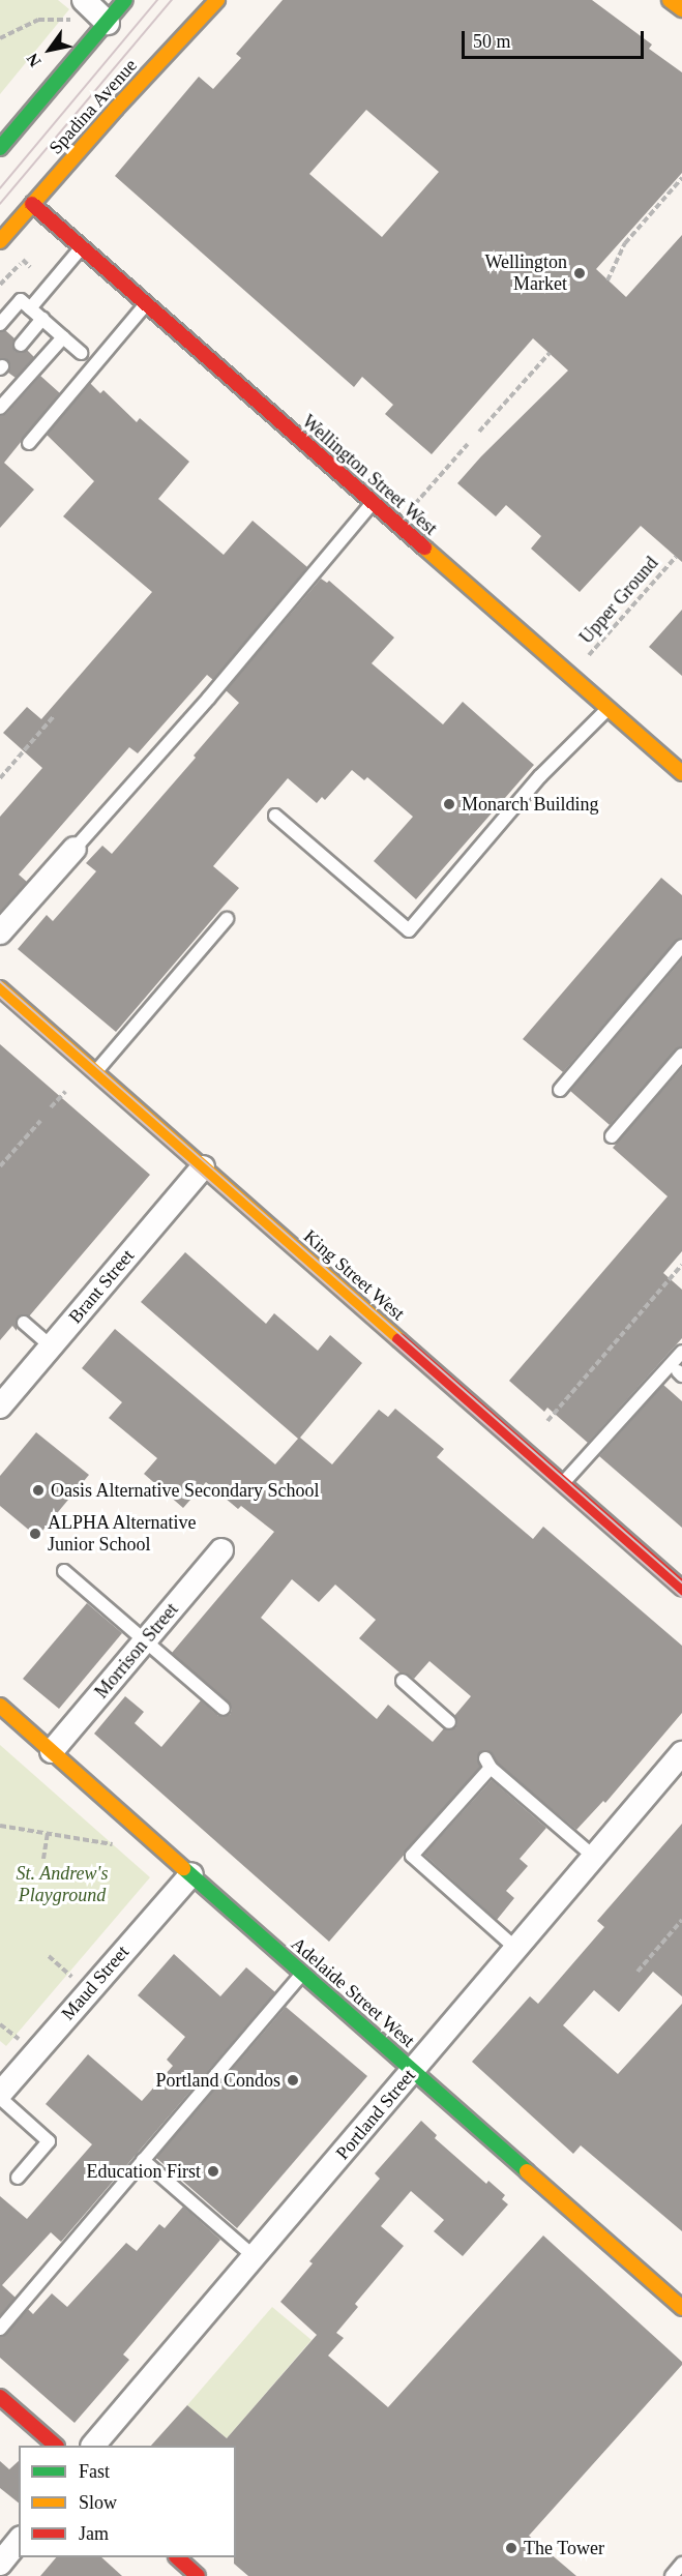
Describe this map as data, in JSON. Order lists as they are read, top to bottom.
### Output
{
  "streets": {
    "main road": [
      "Spadina Avenue",
      "Wellington Street West",
      "King Street West",
      "Adelaide Street West"
    ],
    "street": [
      "Brant Street",
      "Morrison Street",
      "Maud Street",
      "Portland Street"
    ],
    "path": ["Upper Ground"]
  },
  "crossings": [
    ["Spadina Avenue", "Wellington Street West"],
    ["King Street West", "Brant Street"],
    ["Morrison Street", "Adelaide Street West"],
    ["Maud Street", "Adelaide Street West"],
    ["Adelaide Street West", "Portland Street"]
  ],
  "parks": ["St. Andrew's Playground"],
  "places": [
    "Wellington Market",
    "Monarch Building",
    "Oasis Alternative Secondary School",
    "ALPHA Alternative Junior School",
    "Portland Condos",
    "Education First",
    "The Tower"
  ],
  "legend": ["Fast", "Slow", "Jam"],
  "scale_bar": "50 m",
  "north": "bottom left"
}
